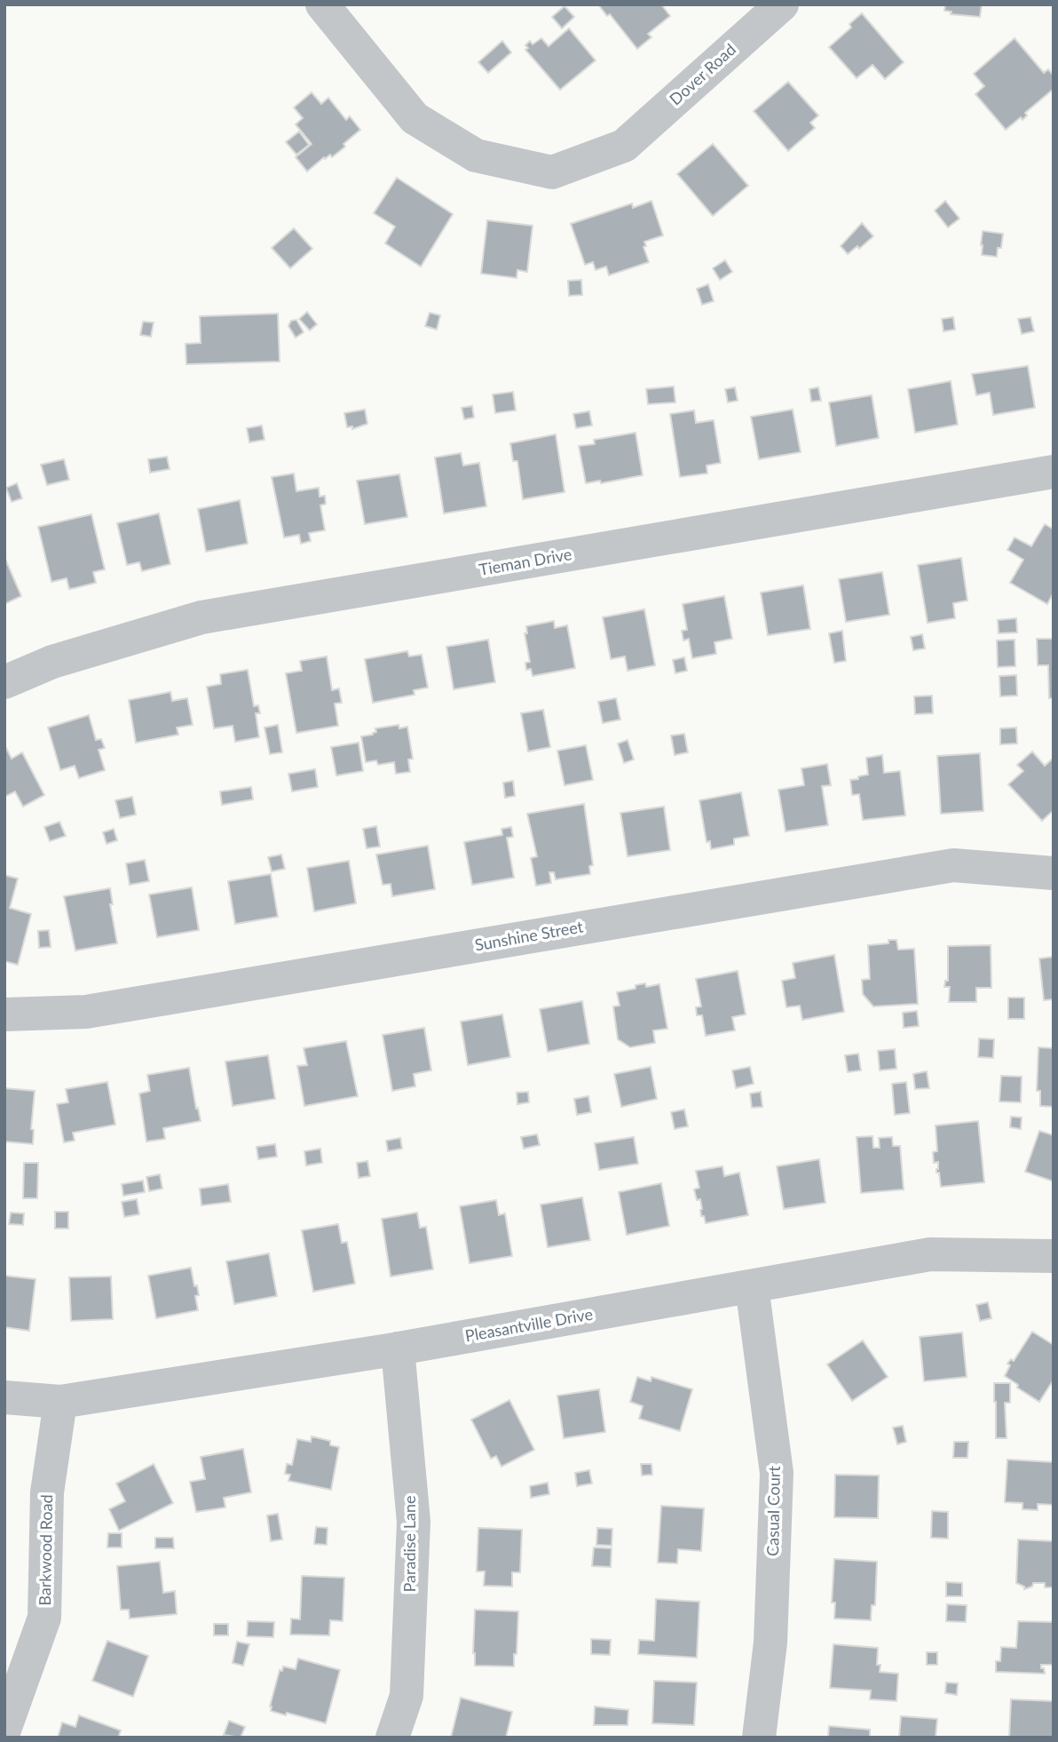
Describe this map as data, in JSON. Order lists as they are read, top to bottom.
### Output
{
  "streets": {
    "street": [
      "Dover Road",
      "Tieman Drive",
      "Sunshine Street",
      "Pleasantville Drive",
      "Casual Court",
      "Paradise Lane",
      "Barkwood Road"
    ]
  },
  "crossings": [
    ["Pleasantville Drive", "Casual Court"],
    ["Pleasantville Drive", "Paradise Lane"],
    ["Pleasantville Drive", "Barkwood Road"]
  ]
}
